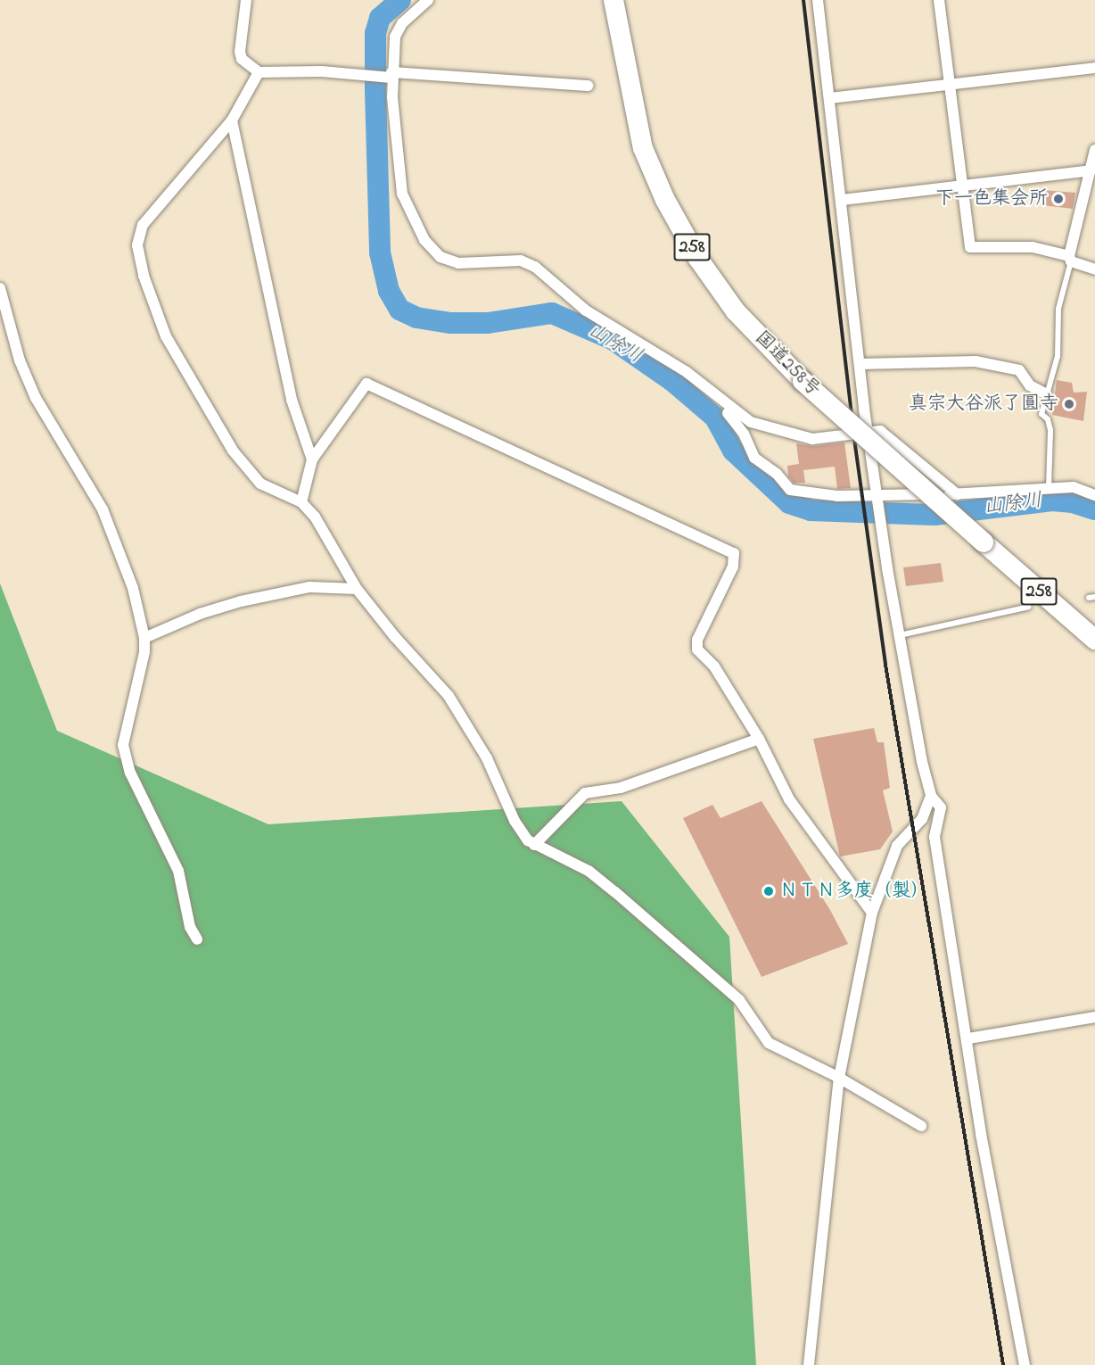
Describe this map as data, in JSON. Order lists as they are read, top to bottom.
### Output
{
  "streets": {
    "highway": ["258", "国道258号"]
  },
  "water": ["山除川"],
  "places": ["下一色集会所", "真宗大谷派了圓寺", "ＮＴＮ多度（製）"]
}
